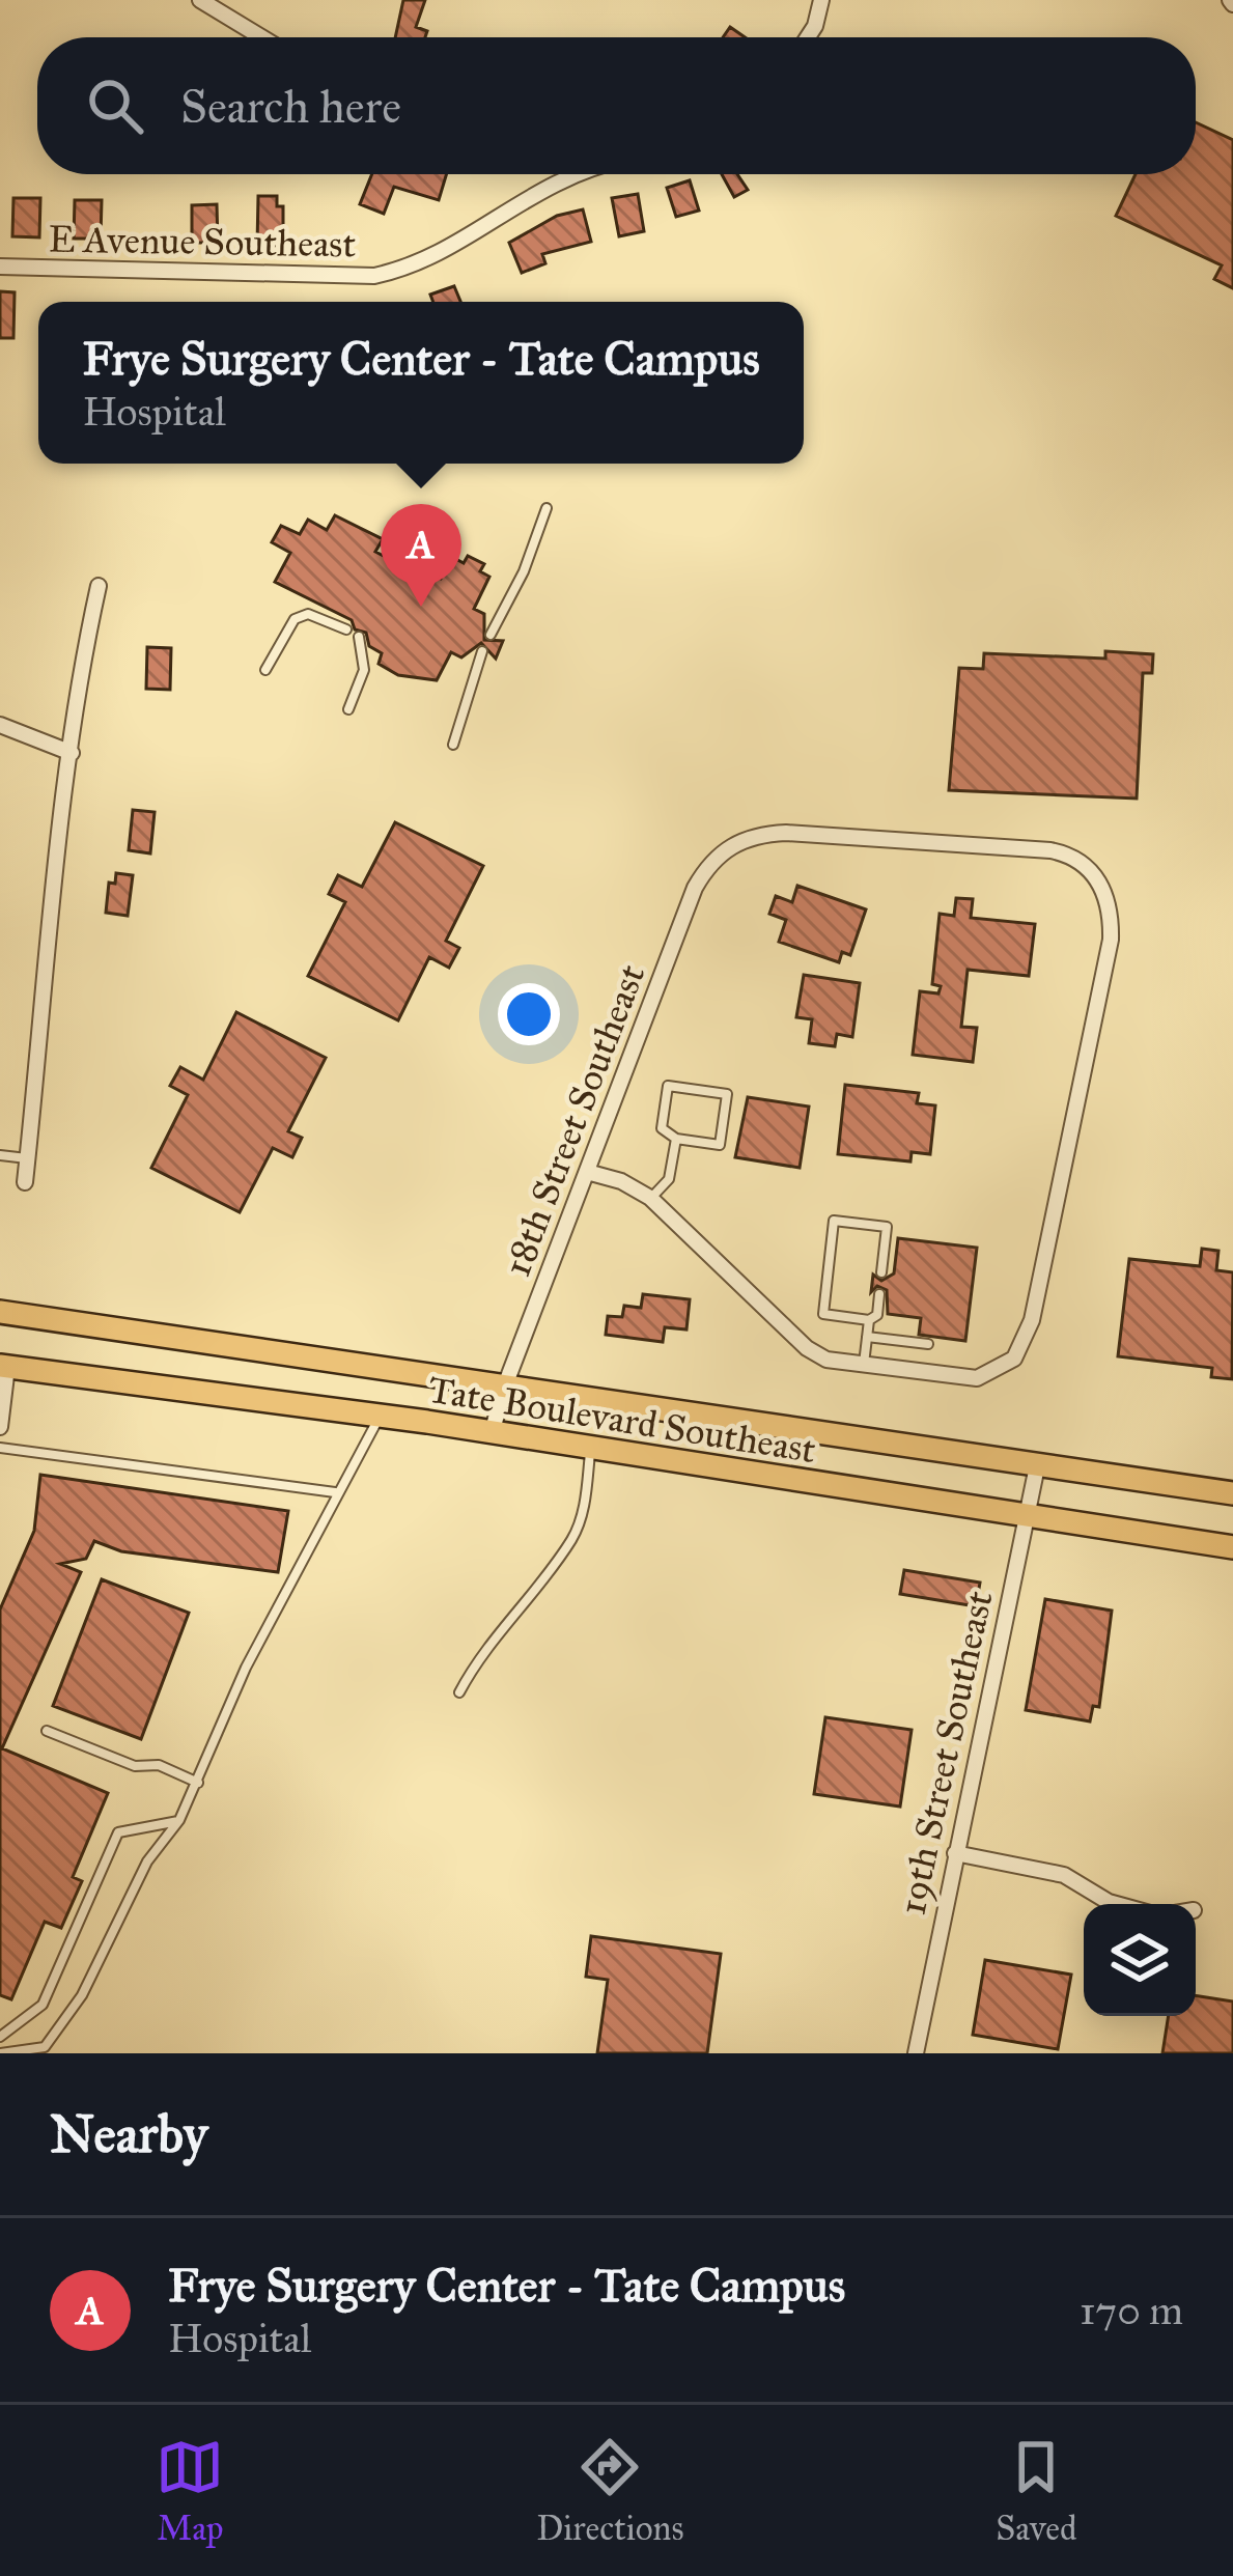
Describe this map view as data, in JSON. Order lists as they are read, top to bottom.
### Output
{
  "streets": {
    "main road": ["Tate Boulevard Southeast"],
    "street": ["E Avenue Southeast", "18th Street Southeast", "19th Street Southeast"]
  },
  "crossings": [
    ["18th Street Southeast", "Tate Boulevard Southeast"],
    ["Tate Boulevard Southeast", "19th Street Southeast"]
  ],
  "page": {
    "search": "Search here",
    "popup": ["Frye Surgery Center - Tate Campus", "Hospital"],
    "pins": "A",
    "heading": "Nearby",
    "list": [
      {
        "mark": "A",
        "name": "Frye Surgery Center - Tate Campus",
        "note": "Hospital",
        "value": "170 m"
      }
    ],
    "nav": ["Map", "Directions", "Saved"]
  }
}
